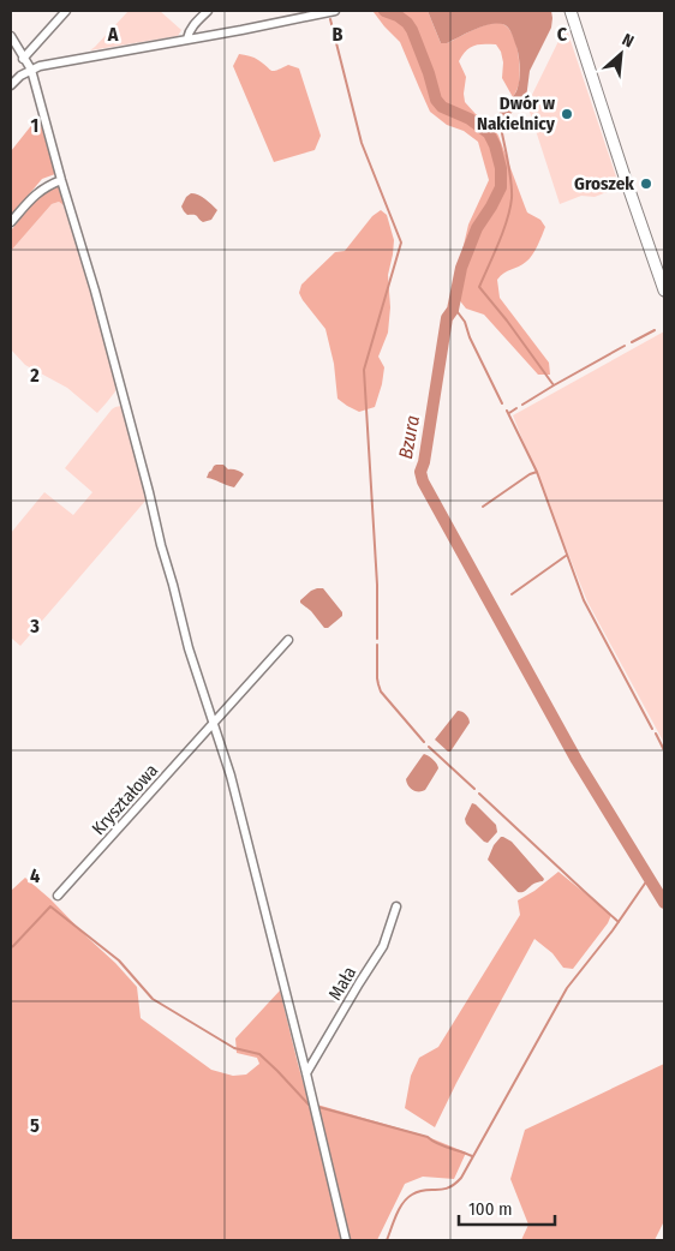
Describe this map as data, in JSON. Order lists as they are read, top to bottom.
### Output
{
  "streets": {
    "street": ["Kryształowa", "Mała"]
  },
  "water": ["Bzura"],
  "places": ["Dwór w Nakielnicy", "Groszek"],
  "scale_bar": "100 m",
  "north": "top right",
  "grid": {
    "columns": ["A", "B", "C"],
    "rows": [
      "1",
      "2",
      "3",
      "4",
      "5"
    ]
  }
}
